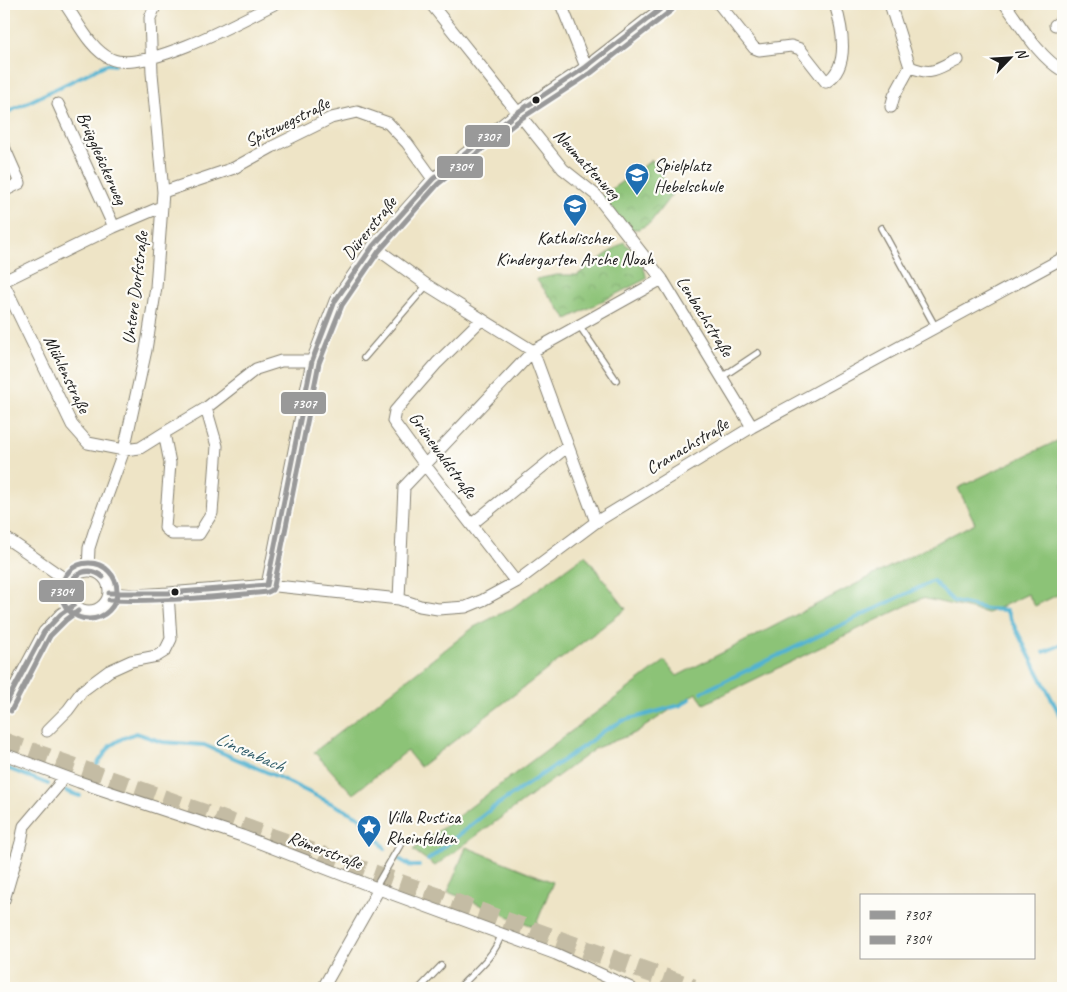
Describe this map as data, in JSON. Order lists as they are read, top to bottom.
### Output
{
  "streets": {
    "street": [
      "Spitzwegstraße",
      "Brüggleäckerweg",
      "Neumattenweg",
      "Dürerstraße",
      "Untere Dorfstraße",
      "Lenbachstraße",
      "Mühlenstraße",
      "Cranachstraße",
      "Grünewaldstraße",
      "Römerstraße"
    ]
  },
  "crossings": [
    ["Spitzwegstraße", "Dürerstraße"],
    ["Spitzwegstraße", "Untere Dorfstraße"],
    ["Brüggleäckerweg", "Untere Dorfstraße"],
    ["Brüggleäckerweg", "Mühlenstraße"],
    ["Neumattenweg", "Dürerstraße"],
    ["Neumattenweg", "Lenbachstraße"],
    ["Dürerstraße", "Cranachstraße"],
    ["Untere Dorfstraße", "Mühlenstraße"],
    ["Untere Dorfstraße", "Cranachstraße"],
    ["Lenbachstraße", "Cranachstraße"],
    ["Lenbachstraße", "Grünewaldstraße"],
    ["Cranachstraße", "Grünewaldstraße"]
  ],
  "water": ["Linsenbach"],
  "places": {
    "school or university": ["Spielplatz Hebelschule", "Katholischer Kindergarten Arche Noah"],
    "place": ["Villa Rustica Rheinfelden"]
  },
  "lines": ["transit line 7307", "transit line 7304"],
  "legend": ["7307", "7304"],
  "north": "top right"
}
